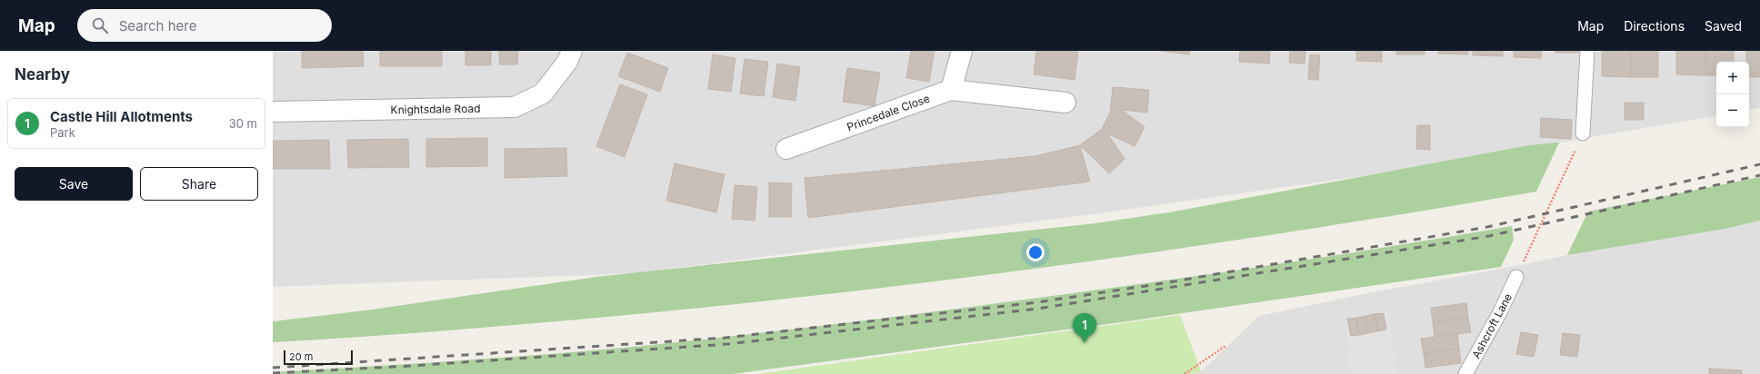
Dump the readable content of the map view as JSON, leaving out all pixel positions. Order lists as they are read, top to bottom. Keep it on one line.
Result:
{"streets":{"street":["Knightsdale Road","Princedale Close"],"lane":["Ashcroft Lane"]},"scale_bar":"20 m","page":{"header":"Map","search":"Search here","nav":["Map","Directions","Saved"],"heading":"Nearby","map_buttons":["+","−"],"list":[{"mark":"1","name":"Castle Hill Allotments","note":"Park","value":"30 m"}],"buttons":["Save","Share"],"pins":"1","scale":"20 m"}}
